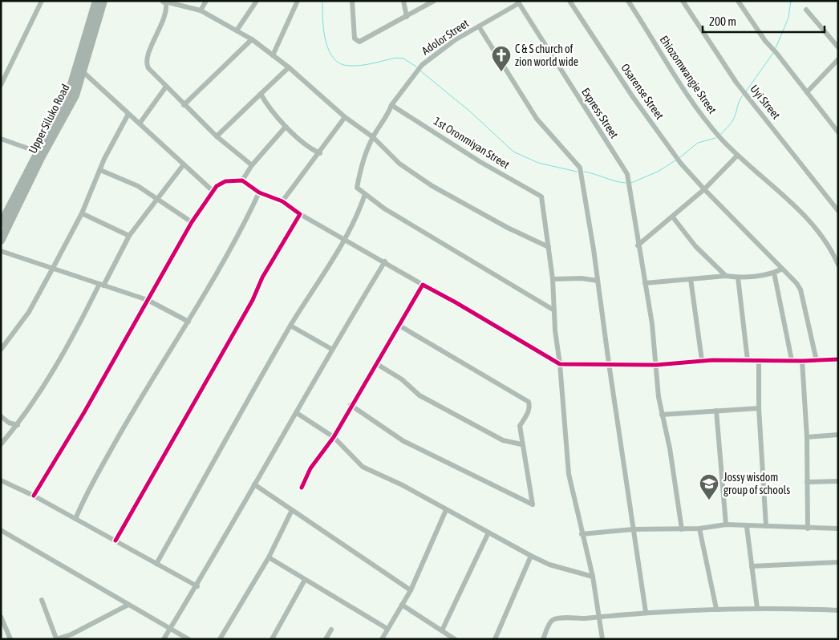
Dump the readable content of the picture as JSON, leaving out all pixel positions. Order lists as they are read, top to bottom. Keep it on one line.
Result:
{"streets":{"main road":["Upper Siluko Road"],"street":["Adolor Street","Ehiozomwangie Street","Osarense Street","Uyi Street","Express Street","1st Oronmiyan Street"]},"crossings":[["Adolor Street","Express Street"],["Adolor Street","1st Oronmiyan Street"]],"places":{"church":["C & S church of zion world wide"],"school or university":["Jossy wisdom group of schools"]},"scale_bar":"200 m"}
